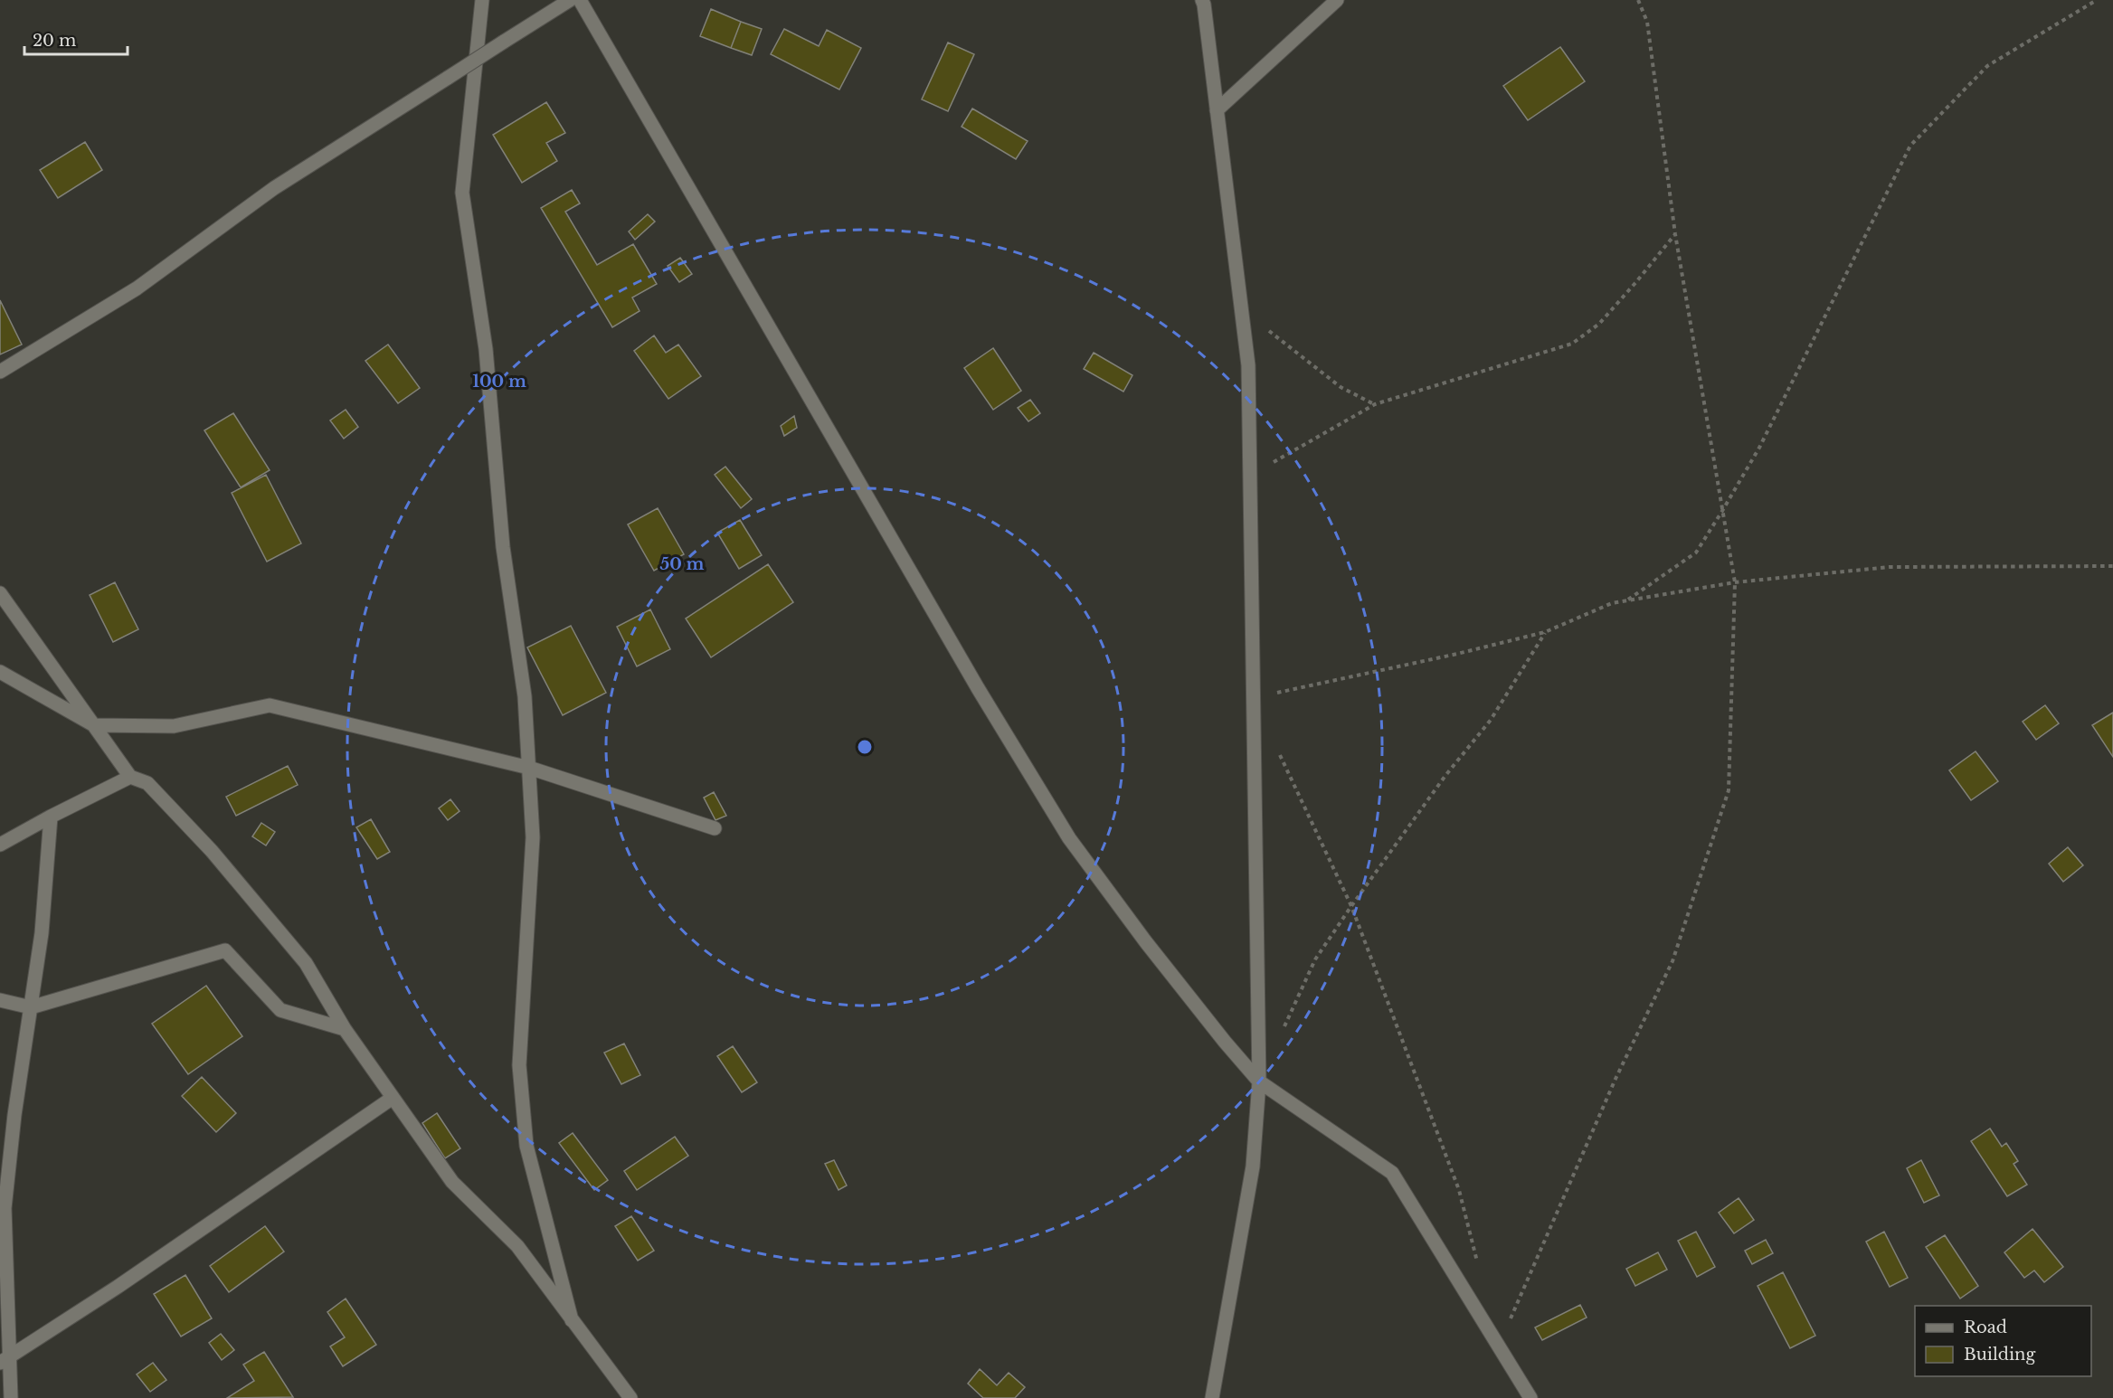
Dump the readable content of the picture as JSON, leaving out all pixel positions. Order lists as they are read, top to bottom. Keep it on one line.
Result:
{"legend":["Road","Building"],"scale_bar":"20 m","rings":["100 m","50 m"]}
